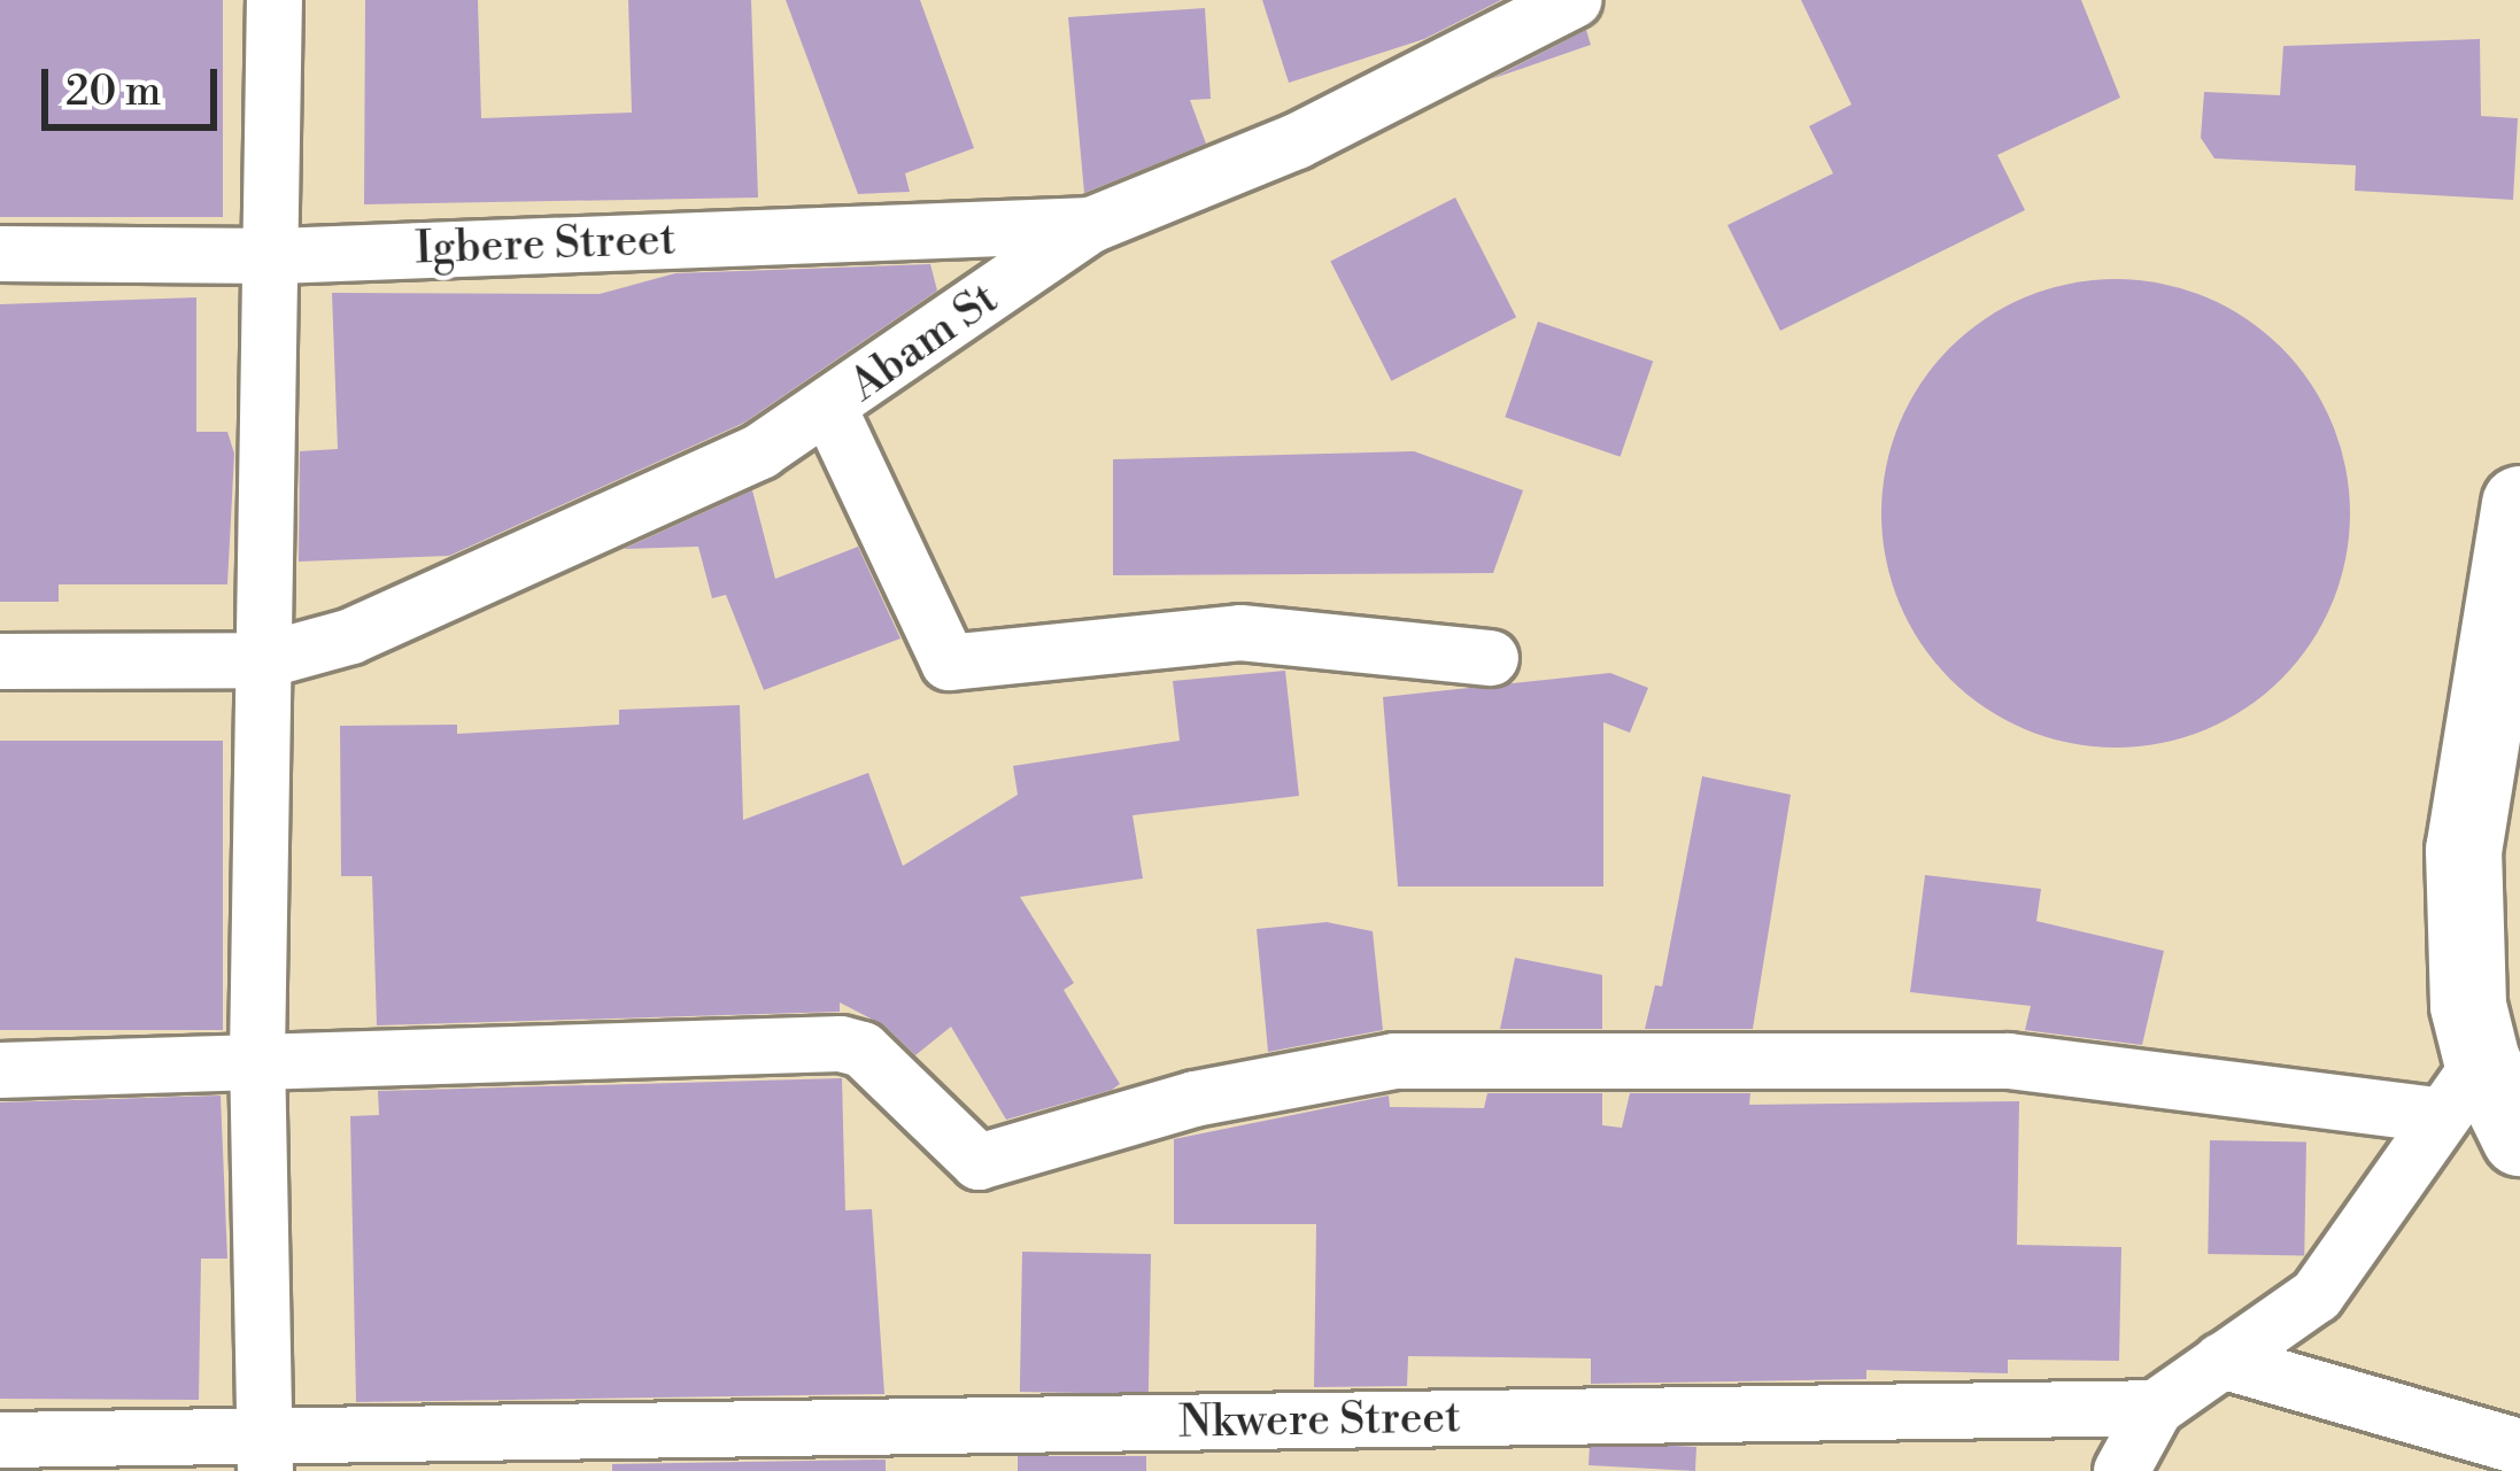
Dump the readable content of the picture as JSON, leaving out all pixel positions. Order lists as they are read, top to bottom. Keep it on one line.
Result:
{"streets":{"street":["Igbere Street","Abam St","Nkwere Street"]},"crossings":[["Igbere Street","Abam St"]],"scale_bar":"20 m"}
